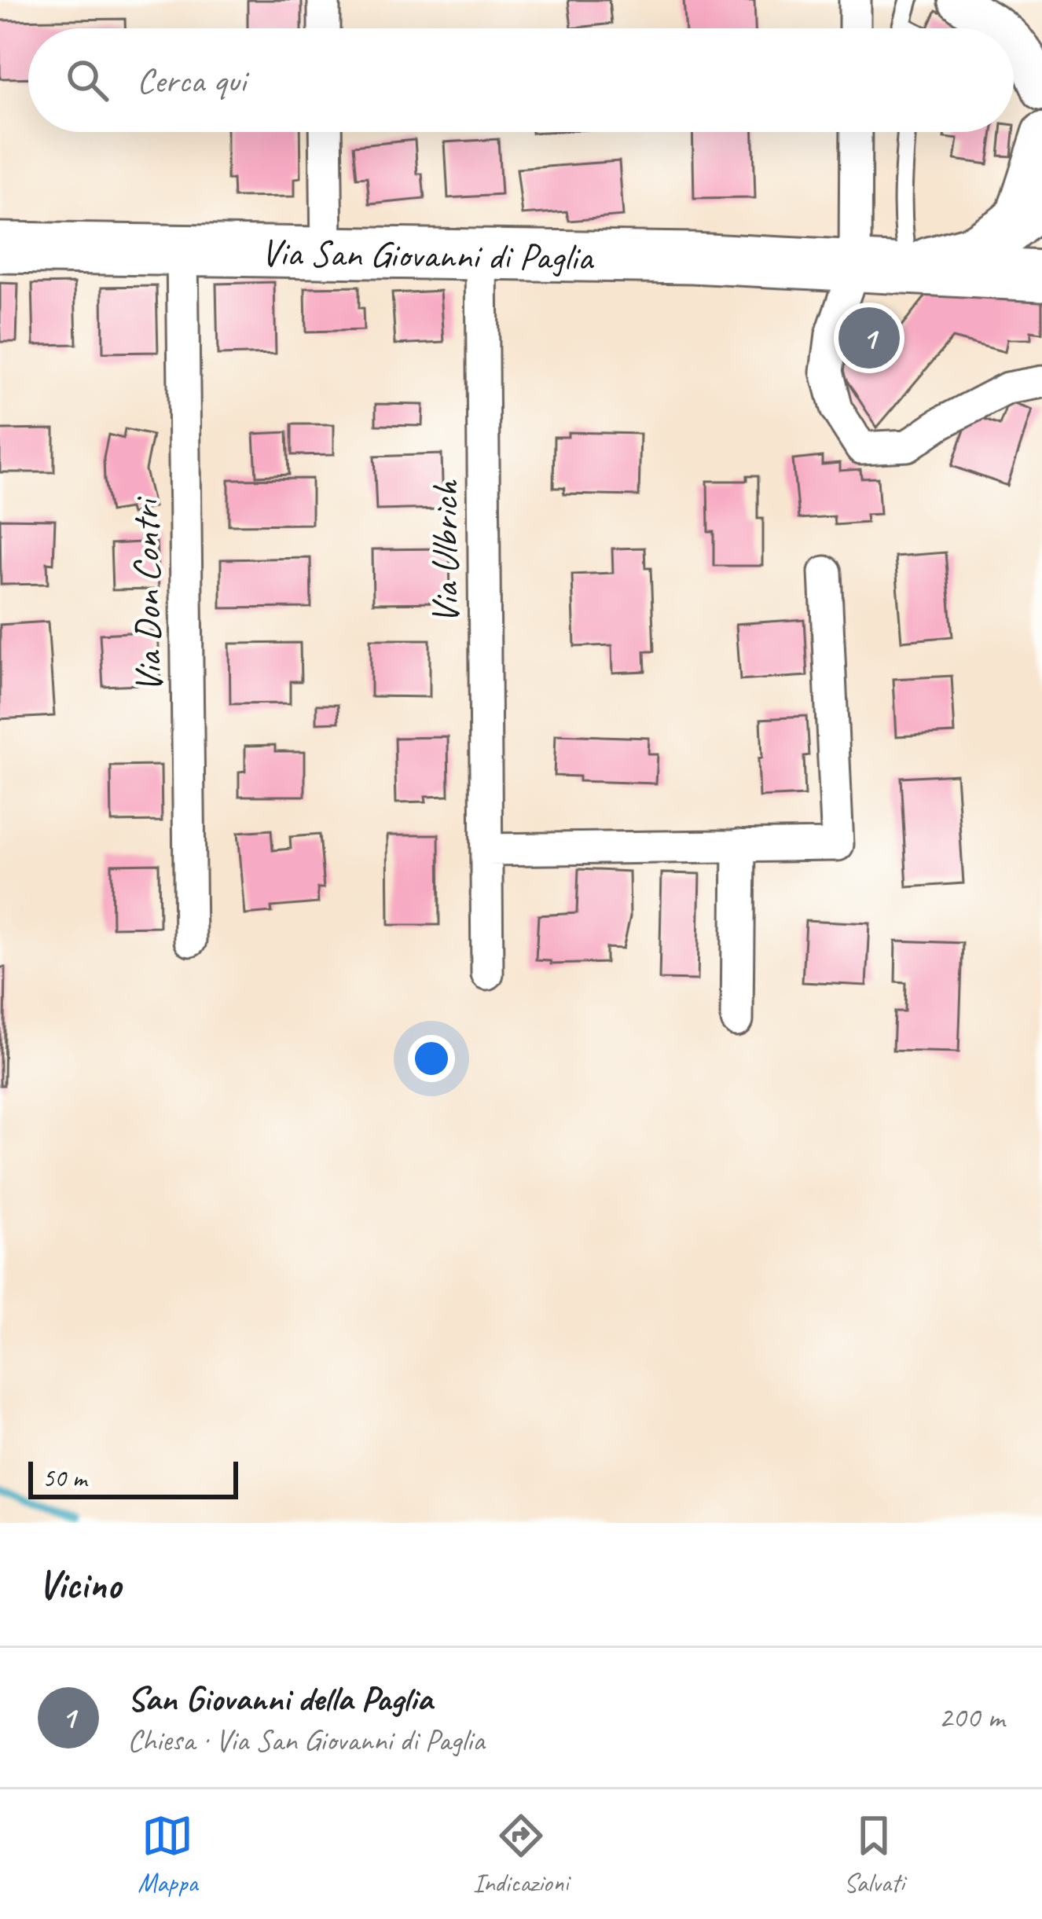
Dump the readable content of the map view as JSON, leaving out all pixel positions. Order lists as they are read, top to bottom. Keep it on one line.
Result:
{"streets":{"main road":["Via San Giovanni di Paglia"],"street":["Via Ulbrich","Via Don Contri"]},"crossings":[["Via San Giovanni di Paglia","Via Ulbrich"],["Via San Giovanni di Paglia","Via Don Contri"]],"scale_bar":"50 m","page":{"search":"Cerca qui","pins":"1","scale":"50 m","heading":"Vicino","list":[{"mark":"1","name":"San Giovanni della Paglia","note":"Chiesa · Via San Giovanni di Paglia","value":"200 m"}],"nav":["Mappa","Indicazioni","Salvati"]}}
